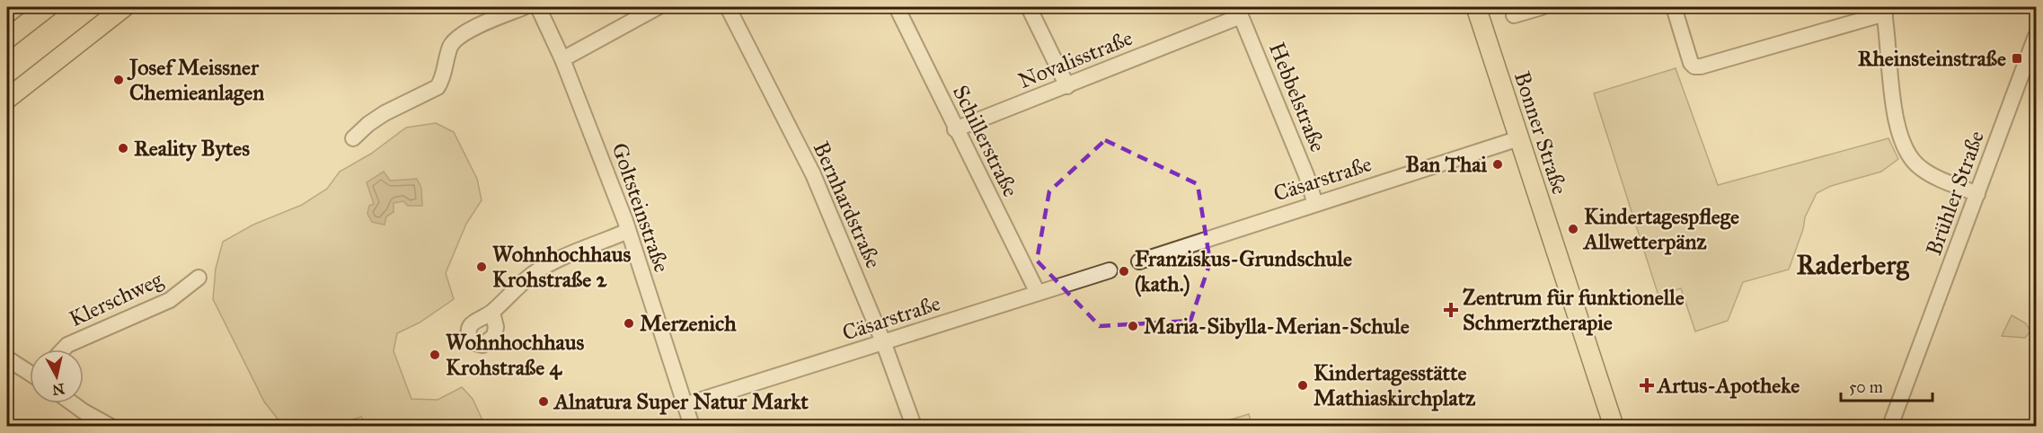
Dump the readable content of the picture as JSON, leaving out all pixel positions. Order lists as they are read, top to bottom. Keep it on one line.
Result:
{"streets":{"main road":["Bonner Straße"],"street":["Novalisstraße","Hebbelstraße","Schillerstraße","Cäsarstraße","Brühler Straße","Bernhardstraße","Goltsteinstraße","Klerschweg"]},"crossings":[["Novalisstraße","Hebbelstraße"],["Novalisstraße","Schillerstraße"],["Hebbelstraße","Cäsarstraße"],["Bonner Straße","Cäsarstraße"],["Schillerstraße","Cäsarstraße"],["Cäsarstraße","Bernhardstraße"],["Cäsarstraße","Goltsteinstraße"]],"districts":["Raderberg"],"places":{"transit":["Rheinsteinstraße"],"other":["Josef Meissner Chemieanlagen","Reality Bytes","Ban Thai","Kindertagespflege Allwetterpänz","Wohnhochhaus Krohstraße 2","Franziskus-Grundschule (kath.)","Merzenich","Maria-Sibylla-Merian-Schule","Wohnhochhaus Krohstraße 4","Kindertagesstätte Mathiaskirchplatz","Alnatura Super Natur Markt"],"health":["Zentrum für funktionelle Schmerztherapie","Artus-Apotheke"]},"scale_bar":"50 m","north":"bottom"}
